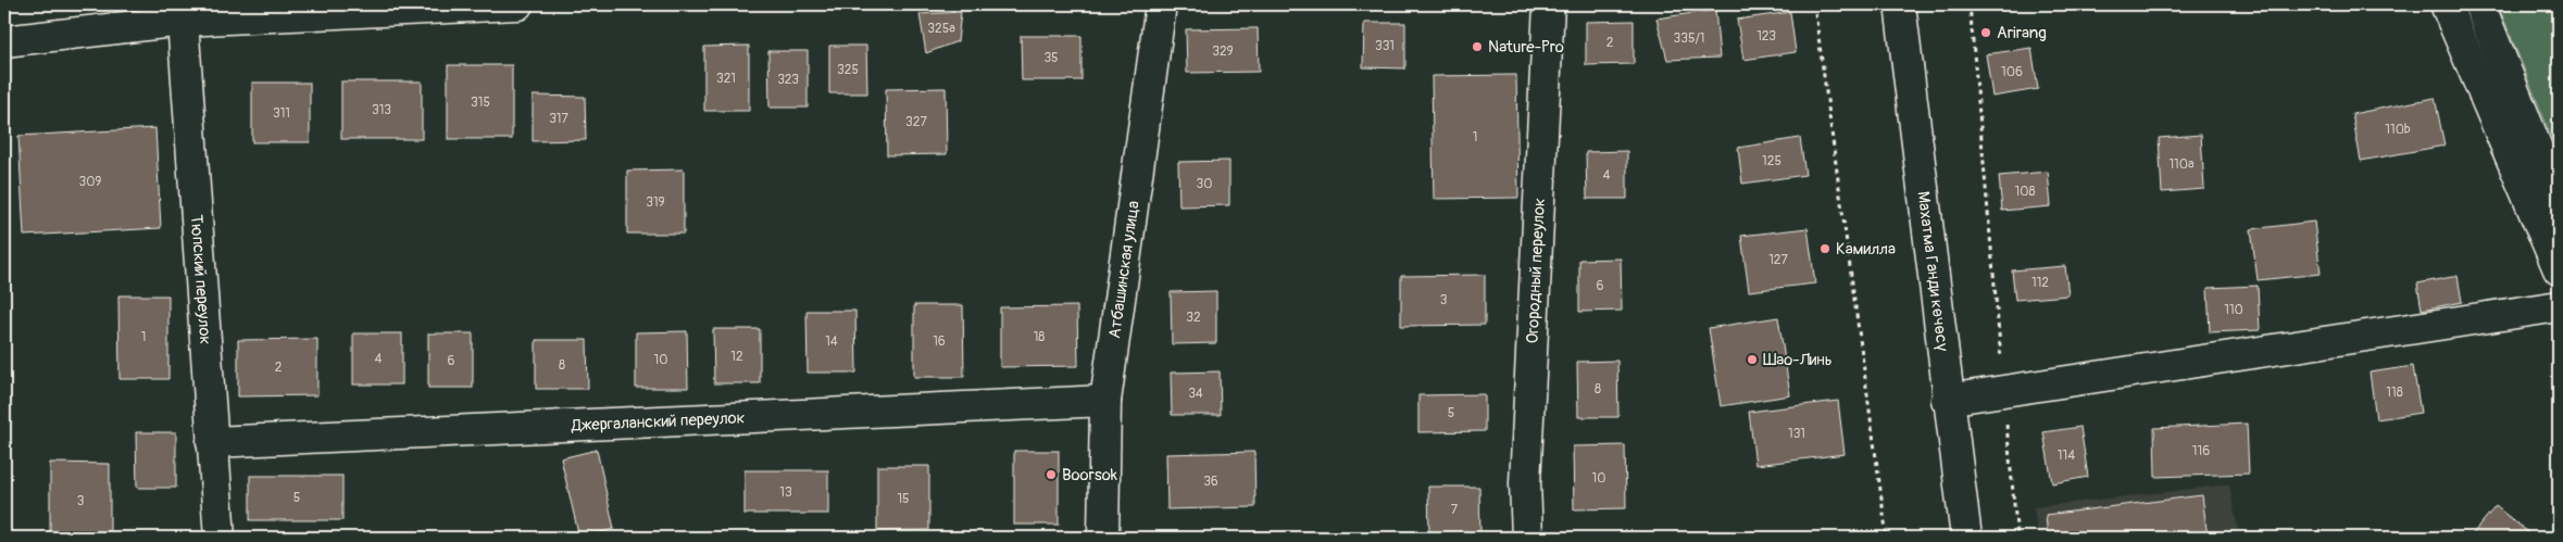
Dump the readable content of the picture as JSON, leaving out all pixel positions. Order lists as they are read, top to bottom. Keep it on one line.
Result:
{"streets":{"street":["Атбашинская улица","Огородный переулок","Махатма Ганди көчөсү","Тюпский переулок","Джергаланский переулок"]},"crossings":[["Атбашинская улица","Джергаланский переулок"],["Тюпский переулок","Джергаланский переулок"]],"places":["Arirang","Nature-Pro","Камилла","Шао-Линь","Boorsok"],"house_numbers":["325а","123","335/1","2","331","329","35","325","106","321","323","315","313","311","317","327","110b","1","125","110a","4","309","30","108","319","127","112","6","3","110","32","1","18","14","16","12","4","10","6","8","2","8","118","34","5","131","116","114","10","36","13","5","15","3","7"]}
